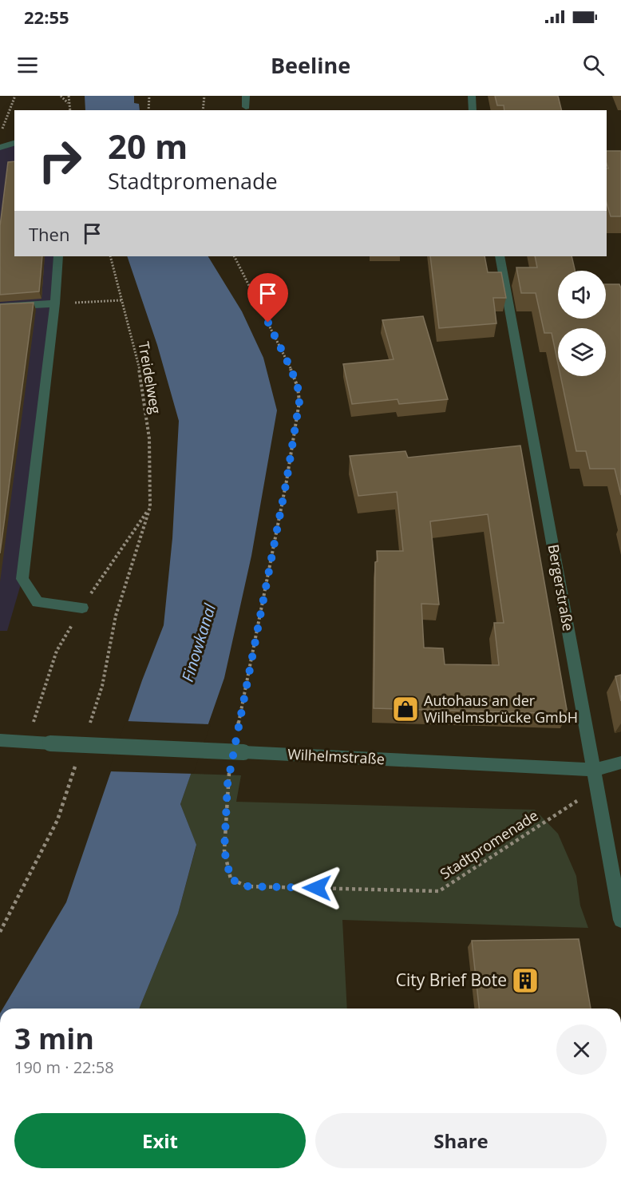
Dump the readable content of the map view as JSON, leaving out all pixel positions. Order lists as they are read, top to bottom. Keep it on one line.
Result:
{"streets":{"street":["Bergerstraße","Wilhelmstraße"],"path":["Treidelweg","Stadtpromenade"]},"crossings":[["Bergerstraße","Wilhelmstraße"],["Bergerstraße","Stadtpromenade"]],"water":["Finowkanal"],"places":{"shop":["Autohaus an der Wilhelmsbrücke GmbH"],"building":["City Brief Bote"]},"page":{"status":"22:55","header":"Beeline","turn":["20 m","Stadtpromenade"],"then":"Then","heading":["3 min","190 m · 22:58"],"buttons":["Exit","Share"]}}
